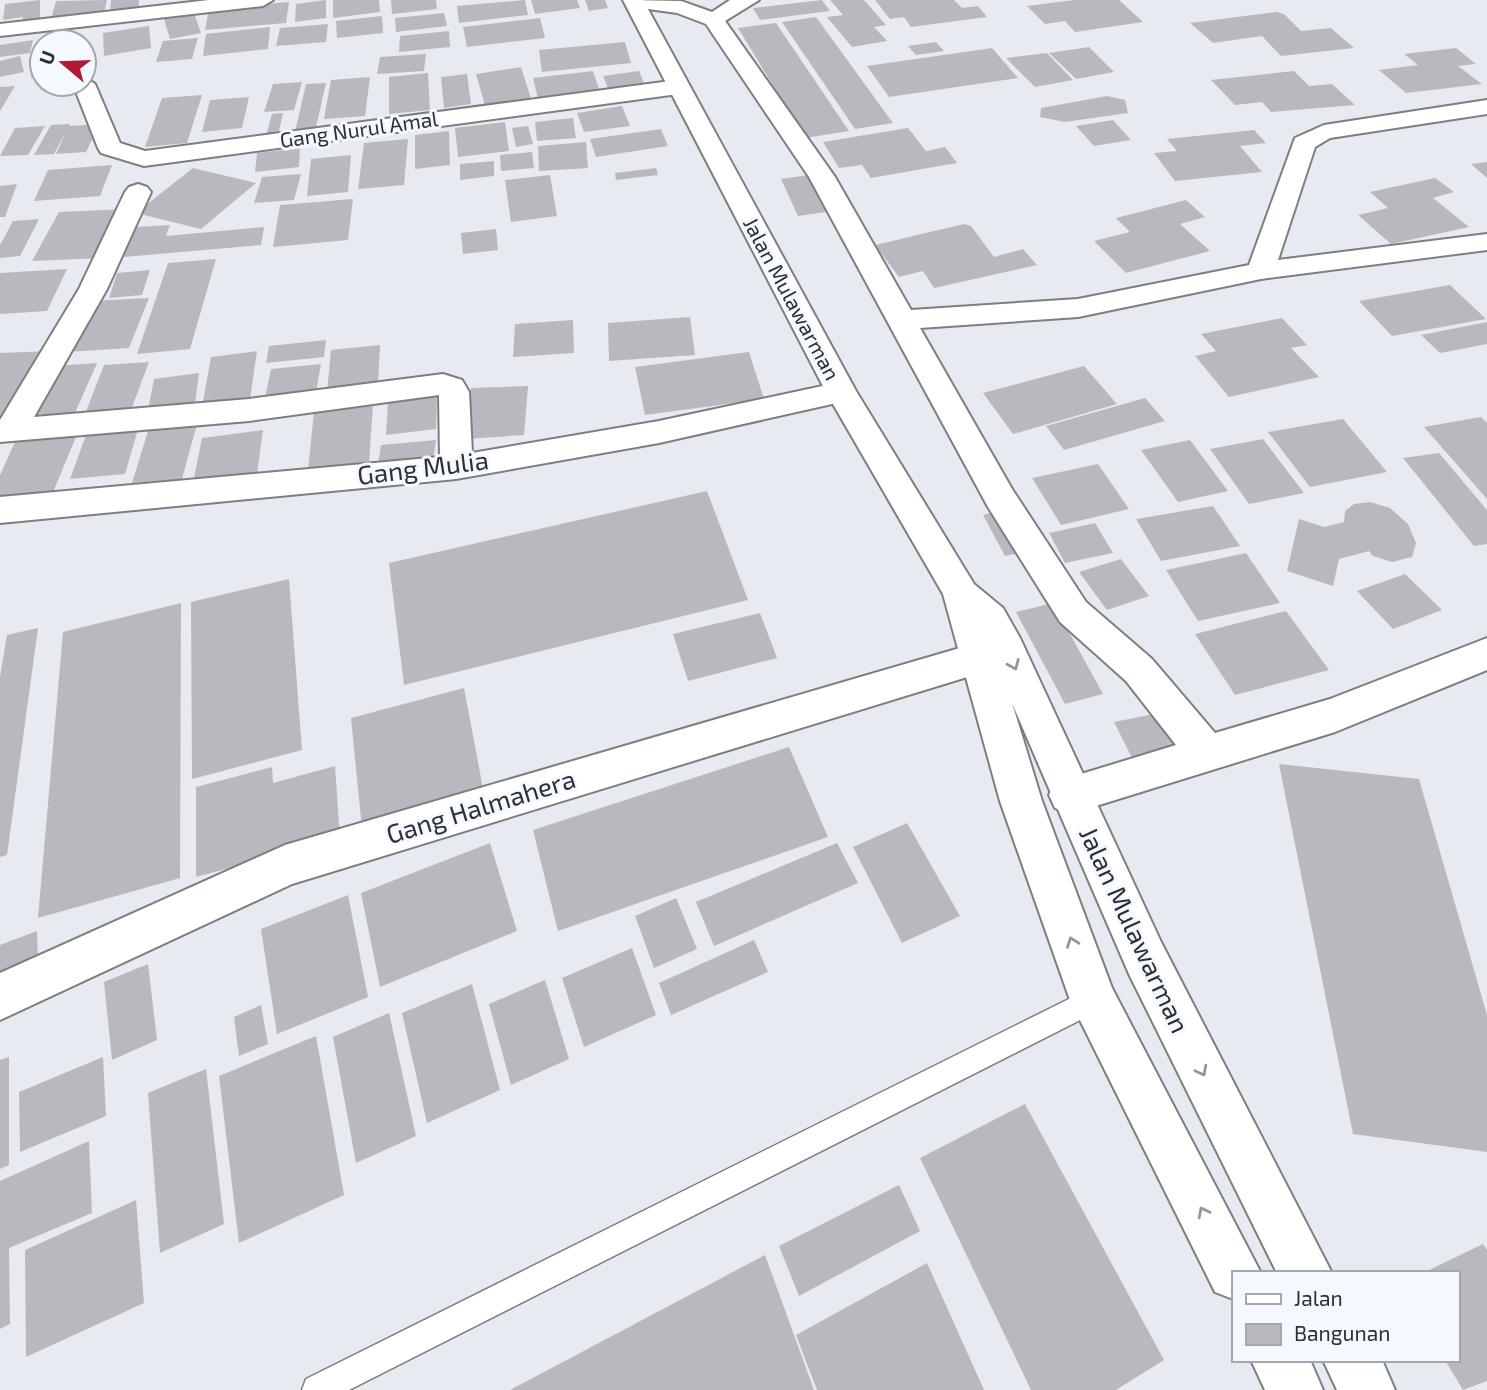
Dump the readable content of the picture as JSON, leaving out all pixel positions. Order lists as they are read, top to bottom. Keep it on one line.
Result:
{"streets":{"main road":["Gang Nurul Amal","Jalan Mulawarman","Gang Mulia","Gang Halmahera"]},"crossings":[["Gang Nurul Amal","Jalan Mulawarman"],["Jalan Mulawarman","Gang Mulia"],["Jalan Mulawarman","Gang Halmahera"]],"legend":["Jalan","Bangunan"],"north":"left"}
